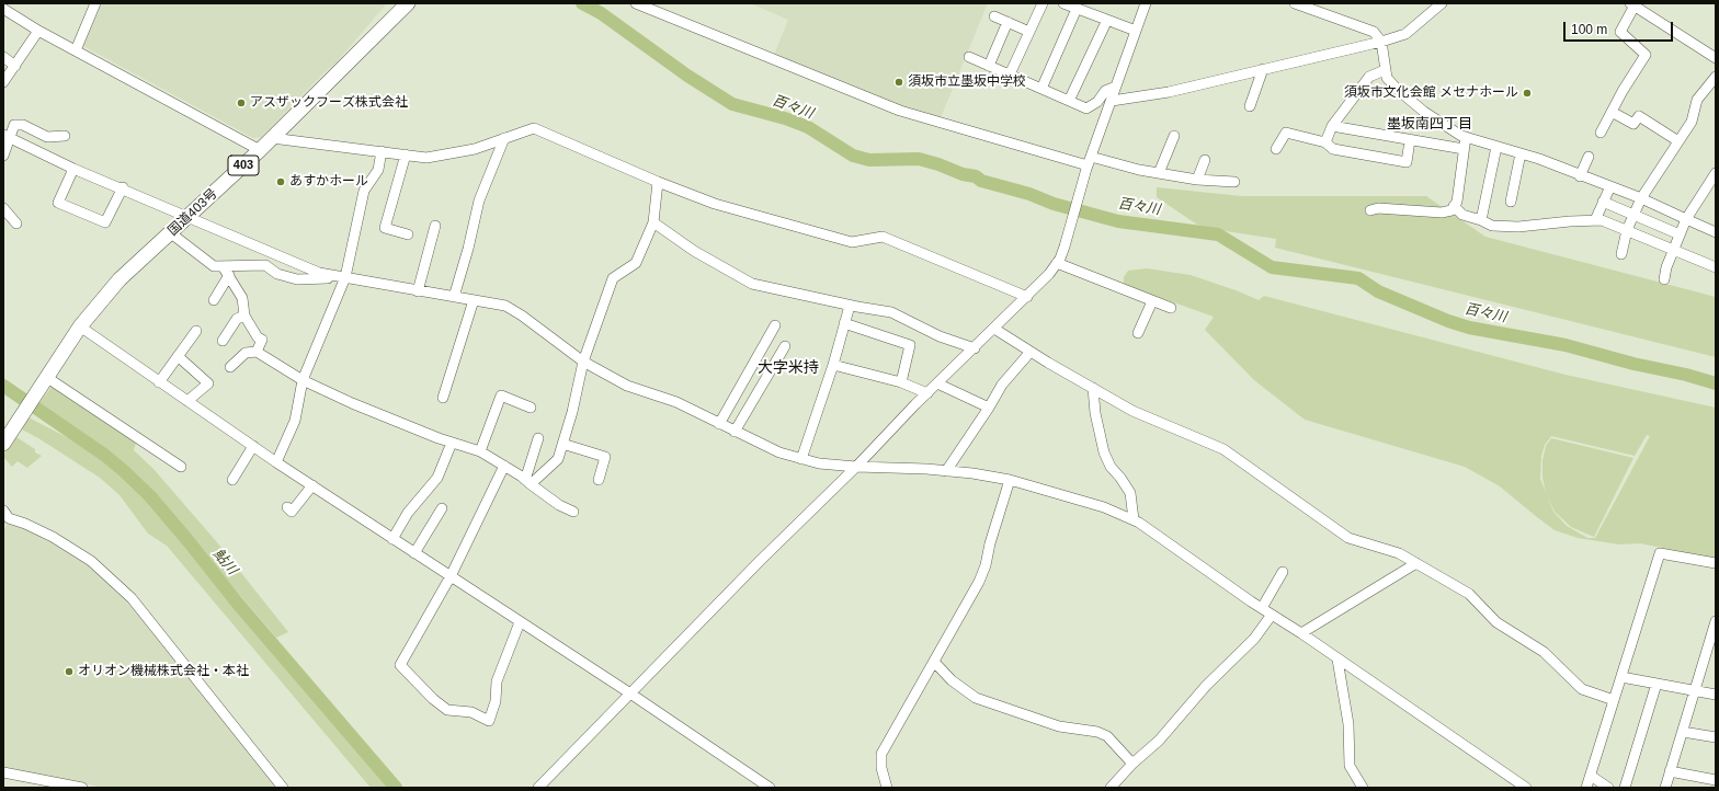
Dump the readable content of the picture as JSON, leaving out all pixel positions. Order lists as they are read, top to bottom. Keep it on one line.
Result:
{"streets":{"highway":["403","国道403号"]},"districts":["墨坂南四丁目","大字米持"],"water":["百々川","鮎川"],"places":["須坂市立墨坂中学校","須坂市文化会館 メセナホール","アスザックフーズ株式会社","あすかホール","オリオン機械株式会社・本社"],"scale_bar":"100 m"}
